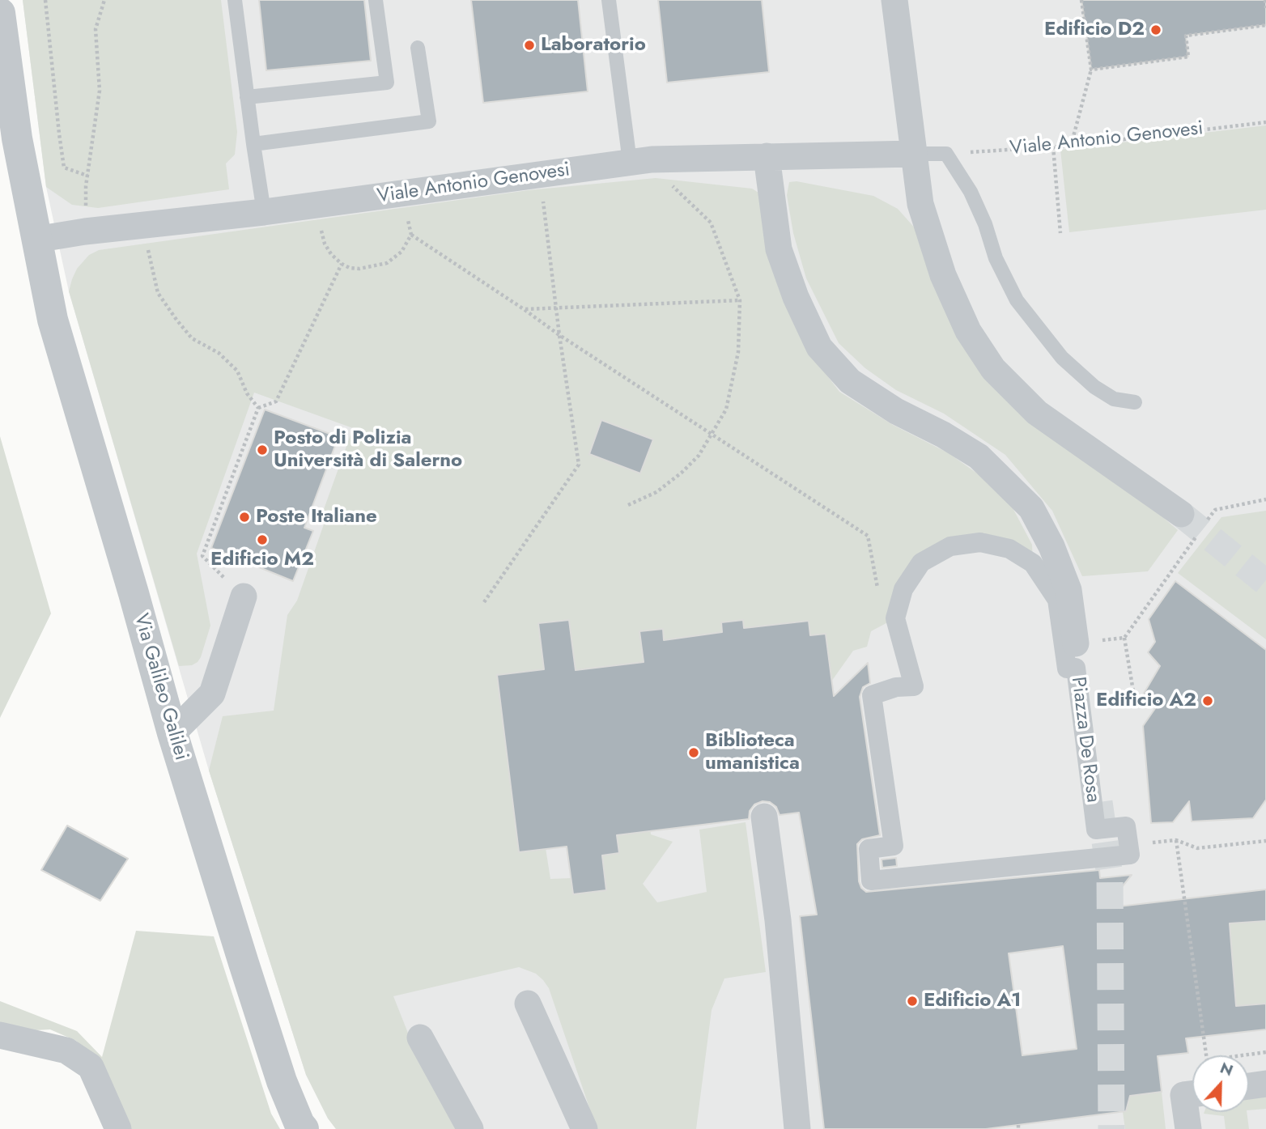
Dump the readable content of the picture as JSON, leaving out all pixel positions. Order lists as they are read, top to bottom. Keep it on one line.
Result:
{"streets":{"street":["Viale Antonio Genovesi","Via Galileo Galilei","Piazza De Rosa"]},"crossings":[["Viale Antonio Genovesi","Via Galileo Galilei"]],"places":["Edificio D2","Laboratorio","Posto di Polizia Università di Salerno","Poste Italiane","Edificio M2","Edificio A2","Biblioteca umanistica","Edificio A1"],"north":"top"}
